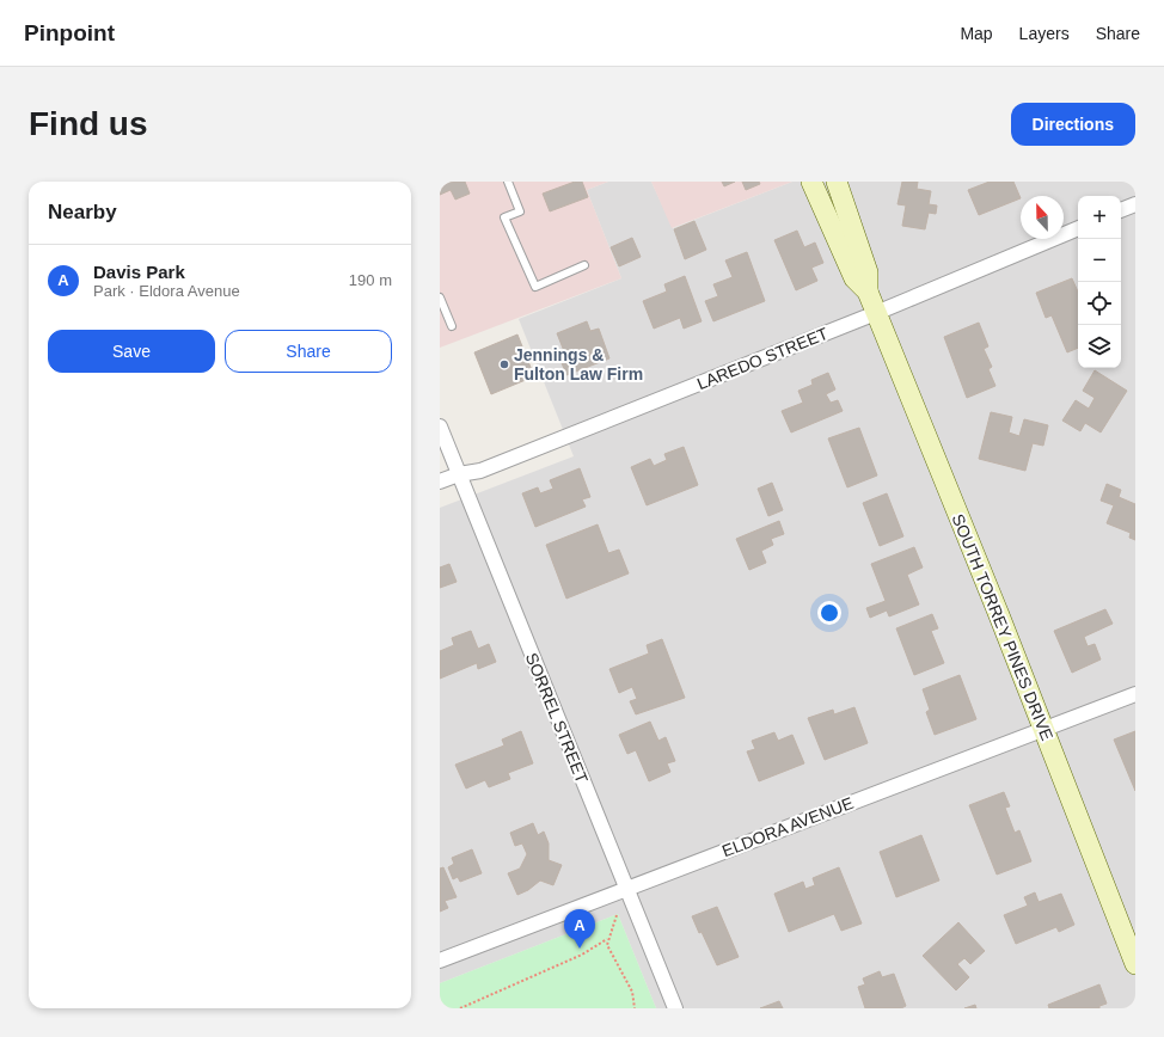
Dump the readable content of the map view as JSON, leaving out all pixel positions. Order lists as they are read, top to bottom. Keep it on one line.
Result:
{"streets":{"street":["LAREDO STREET","SOUTH TORREY PINES DRIVE","SORREL STREET","ELDORA AVENUE"]},"crossings":[["LAREDO STREET","SOUTH TORREY PINES DRIVE"],["LAREDO STREET","SORREL STREET"],["SOUTH TORREY PINES DRIVE","ELDORA AVENUE"],["SORREL STREET","ELDORA AVENUE"]],"places":["Jennings & Fulton Law Firm"],"north":"top","page":{"header":"Pinpoint","nav":["Map","Layers","Share"],"buttons":["Directions",["Save","Share"]],"title":"Find us","heading":"Nearby","map_buttons":["+","−"],"list":[{"mark":"A","name":"Davis Park","note":"Park · Eldora Avenue","value":"190 m"}],"pins":"A"}}
